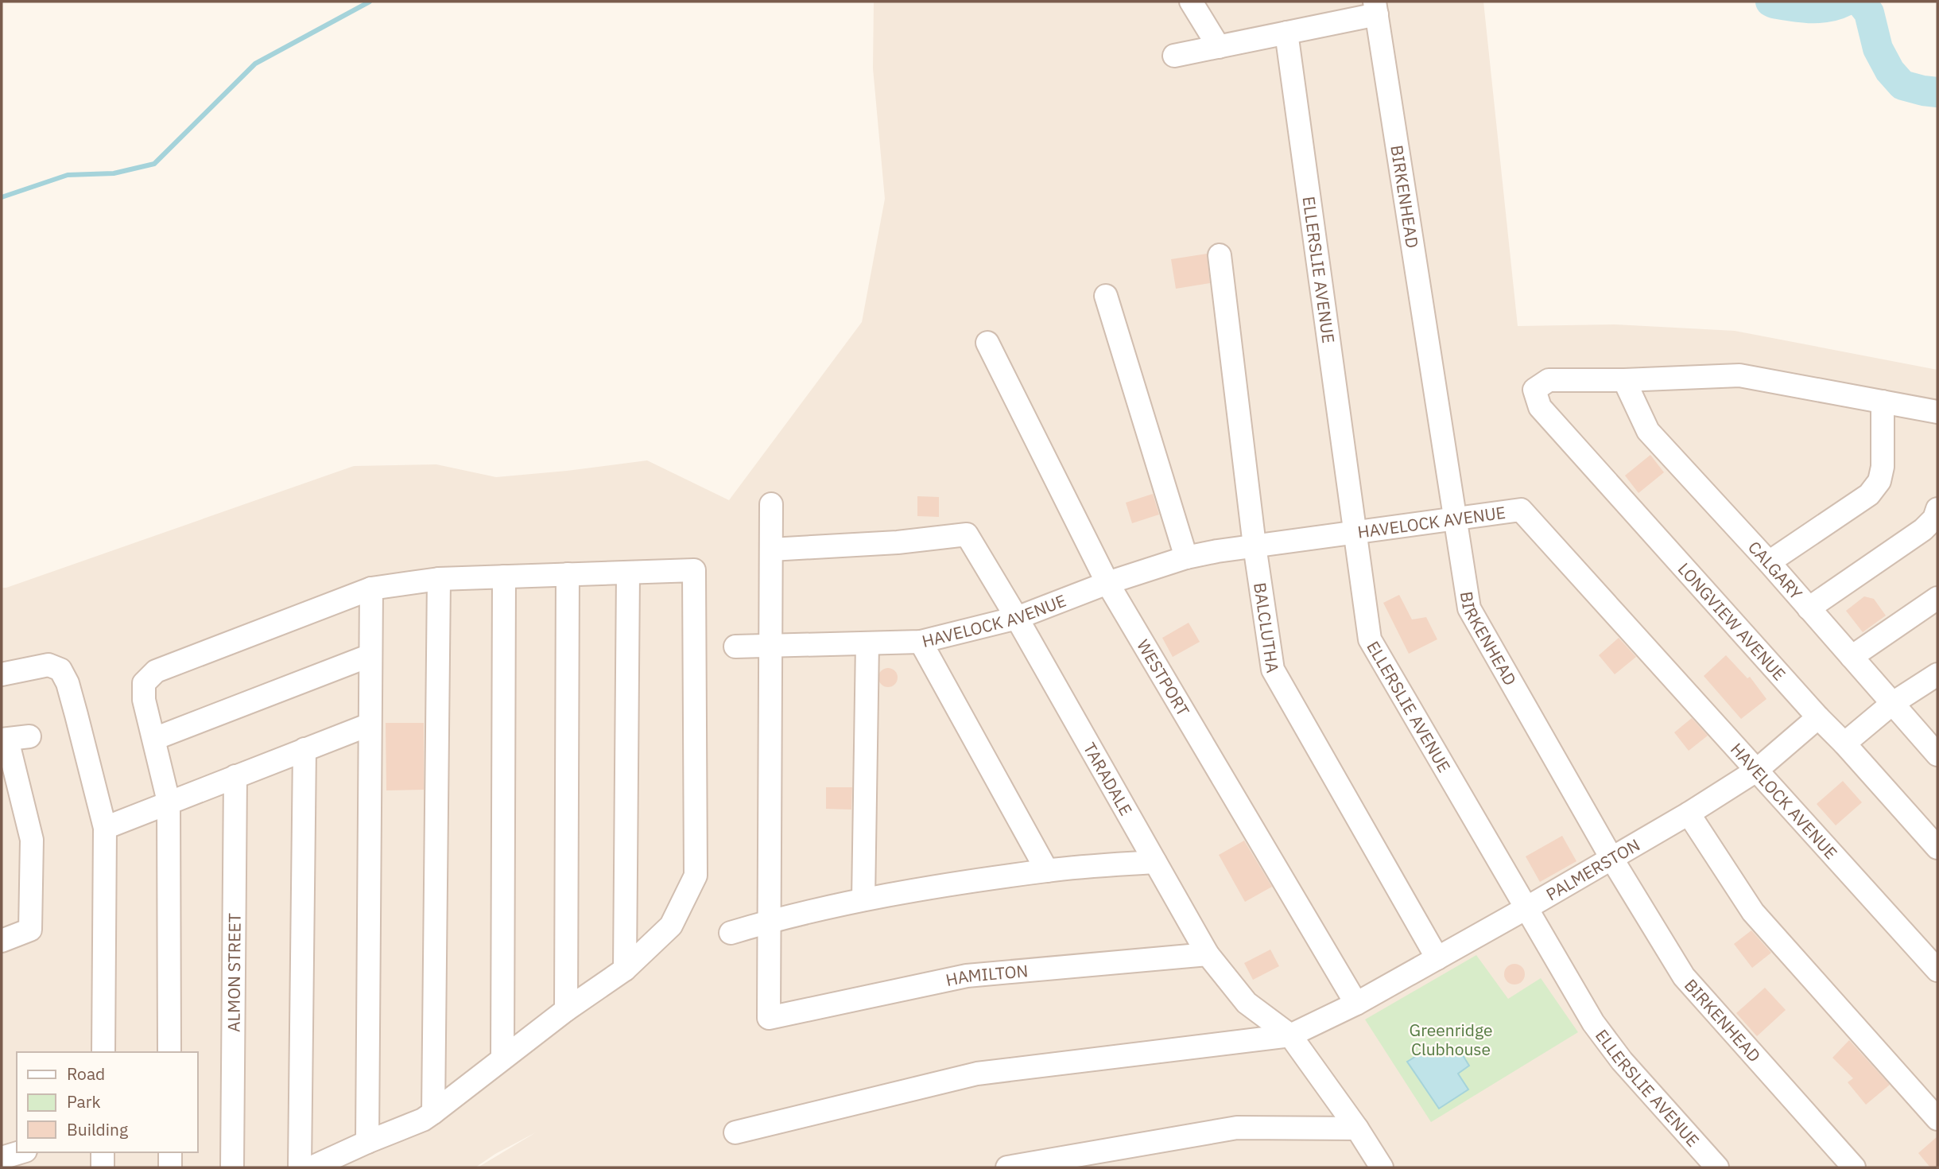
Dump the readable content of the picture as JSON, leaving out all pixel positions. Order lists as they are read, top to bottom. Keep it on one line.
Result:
{"streets":{"street":["BIRKENHEAD","ELLERSLIE AVENUE","HAVELOCK AVENUE","CALGARY","LONGVIEW AVENUE","BALCLUTHA","WESTPORT","TARADALE","PALMERSTON","ALMON STREET","HAMILTON"]},"crossings":[["BIRKENHEAD","HAVELOCK AVENUE"],["BIRKENHEAD","PALMERSTON"],["ELLERSLIE AVENUE","HAVELOCK AVENUE"],["ELLERSLIE AVENUE","PALMERSTON"],["HAVELOCK AVENUE","BALCLUTHA"],["HAVELOCK AVENUE","WESTPORT"],["HAVELOCK AVENUE","TARADALE"],["HAVELOCK AVENUE","PALMERSTON"],["CALGARY","LONGVIEW AVENUE"],["LONGVIEW AVENUE","PALMERSTON"],["BALCLUTHA","PALMERSTON"],["WESTPORT","PALMERSTON"],["TARADALE","PALMERSTON"],["TARADALE","HAMILTON"]],"parks":["Greenridge Clubhouse"],"legend":["Road","Park","Building"]}
